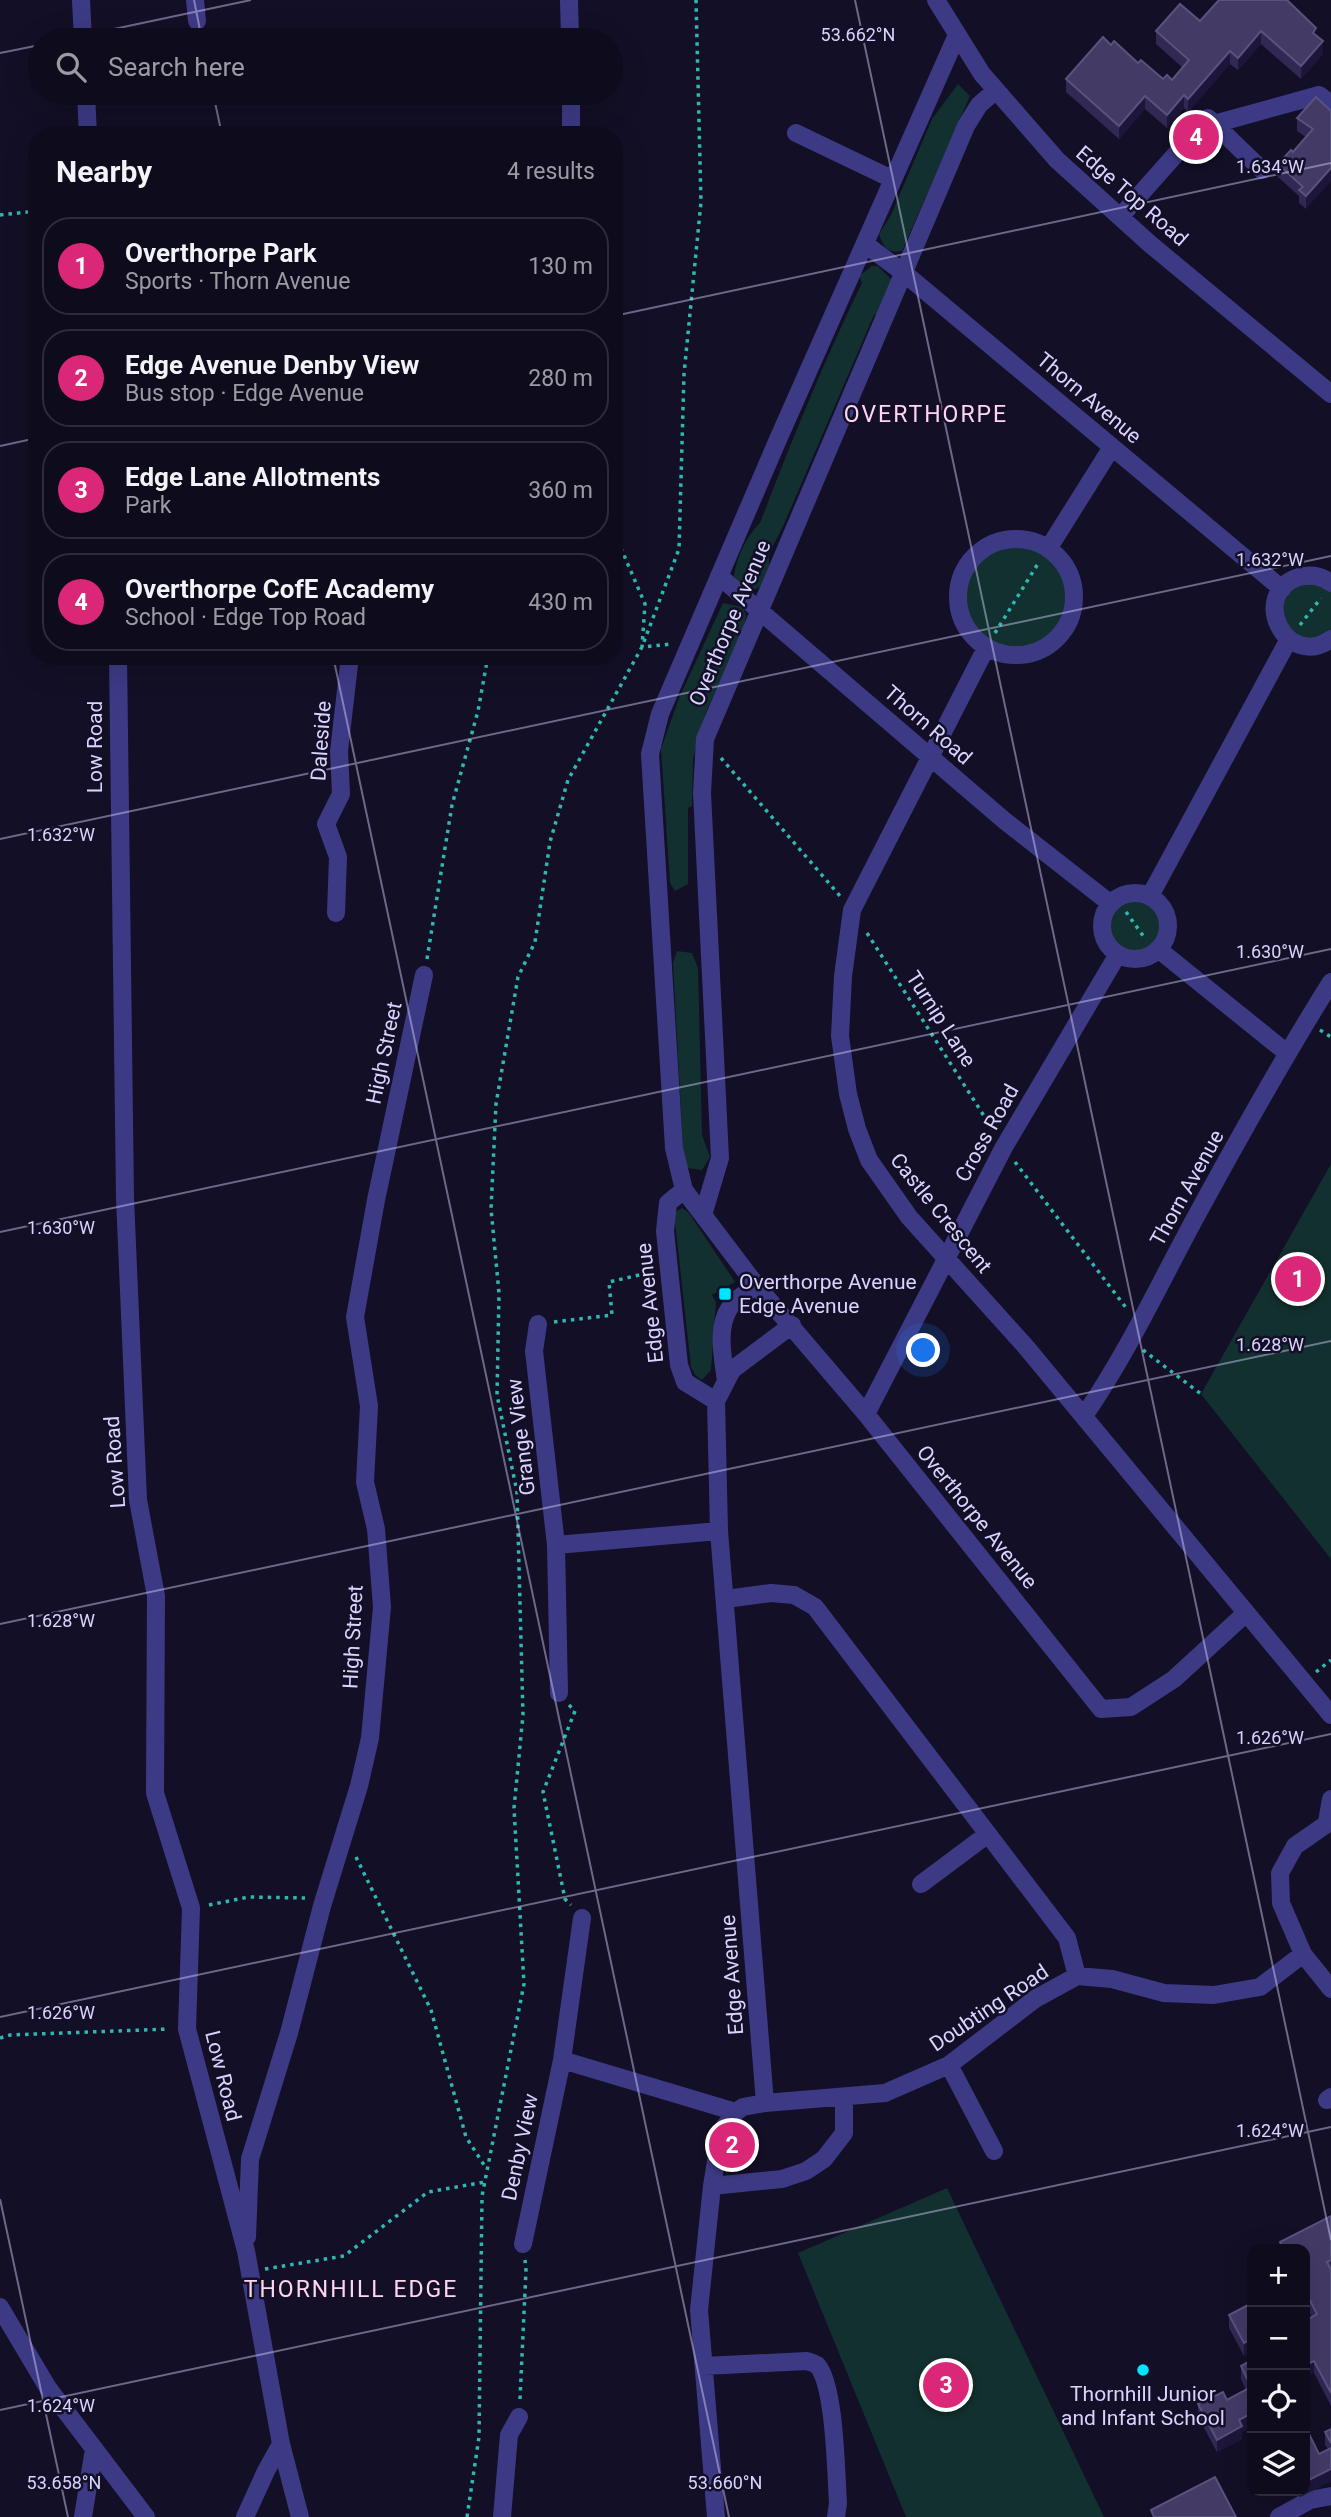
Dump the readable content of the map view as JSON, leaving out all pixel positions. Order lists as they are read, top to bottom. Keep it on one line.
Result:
{"streets":{"street":["Edge Top Road","Thorn Avenue","Overthorpe Avenue","Thorn Road","Daleside","Low Road","High Street","Cross Road","Castle Crescent","Edge Avenue","Grange View","Doubting Road","Denby View"],"path":["Turnip Lane"]},"crossings":[["Edge Top Road","Overthorpe Avenue"],["Thorn Avenue","Overthorpe Avenue"],["Thorn Avenue","Turnip Lane"],["Thorn Avenue","Castle Crescent"],["Overthorpe Avenue","Thorn Road"],["Overthorpe Avenue","Turnip Lane"],["Overthorpe Avenue","Cross Road"],["Overthorpe Avenue","Castle Crescent"],["Overthorpe Avenue","Edge Avenue"],["Thorn Road","Castle Crescent"],["Low Road","High Street"],["Turnip Lane","Cross Road"],["Turnip Lane","Castle Crescent"],["Cross Road","Castle Crescent"],["Edge Avenue","Doubting Road"]],"districts":["OVERTHORPE","THORNHILL EDGE"],"places":{"transit":["Overthorpe Avenue Edge Avenue"],"other":["Thornhill Junior and Infant School"]},"page":{"search":"Search here","pins":["4","1","2","3"],"heading":["Nearby","4 results"],"list":[{"mark":"1","name":"Overthorpe Park","note":"Sports · Thorn Avenue","value":"130 m"},{"mark":"2","name":"Edge Avenue Denby View","note":"Bus stop · Edge Avenue","value":"280 m"},{"mark":"3","name":"Edge Lane Allotments","note":"Park","value":"360 m"},{"mark":"4","name":"Overthorpe CofE Academy","note":"School · Edge Top Road","value":"430 m"}],"map_buttons":["+","−"]},"coordinates":["53.662°N","1.634°W","1.632°W","1.630°W","1.628°W","1.626°W","1.624°W","53.658°N","53.660°N"]}
